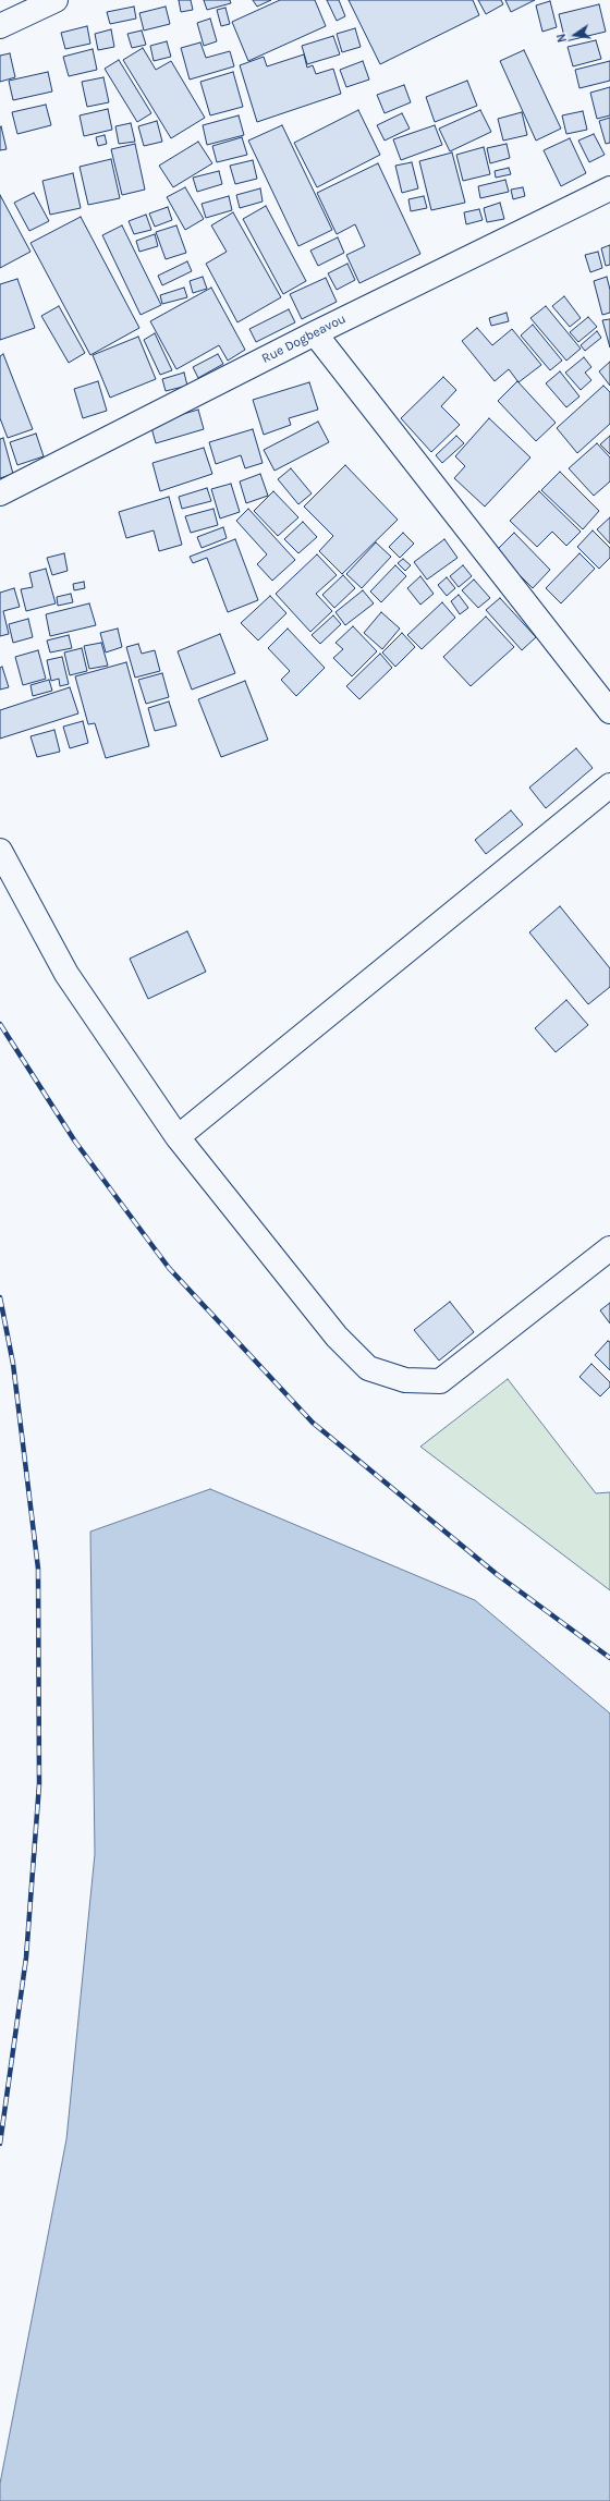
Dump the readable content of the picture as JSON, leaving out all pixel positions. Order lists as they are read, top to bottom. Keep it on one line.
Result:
{"streets":{"street":["Rue Dogbeavou"]},"north":"left"}
